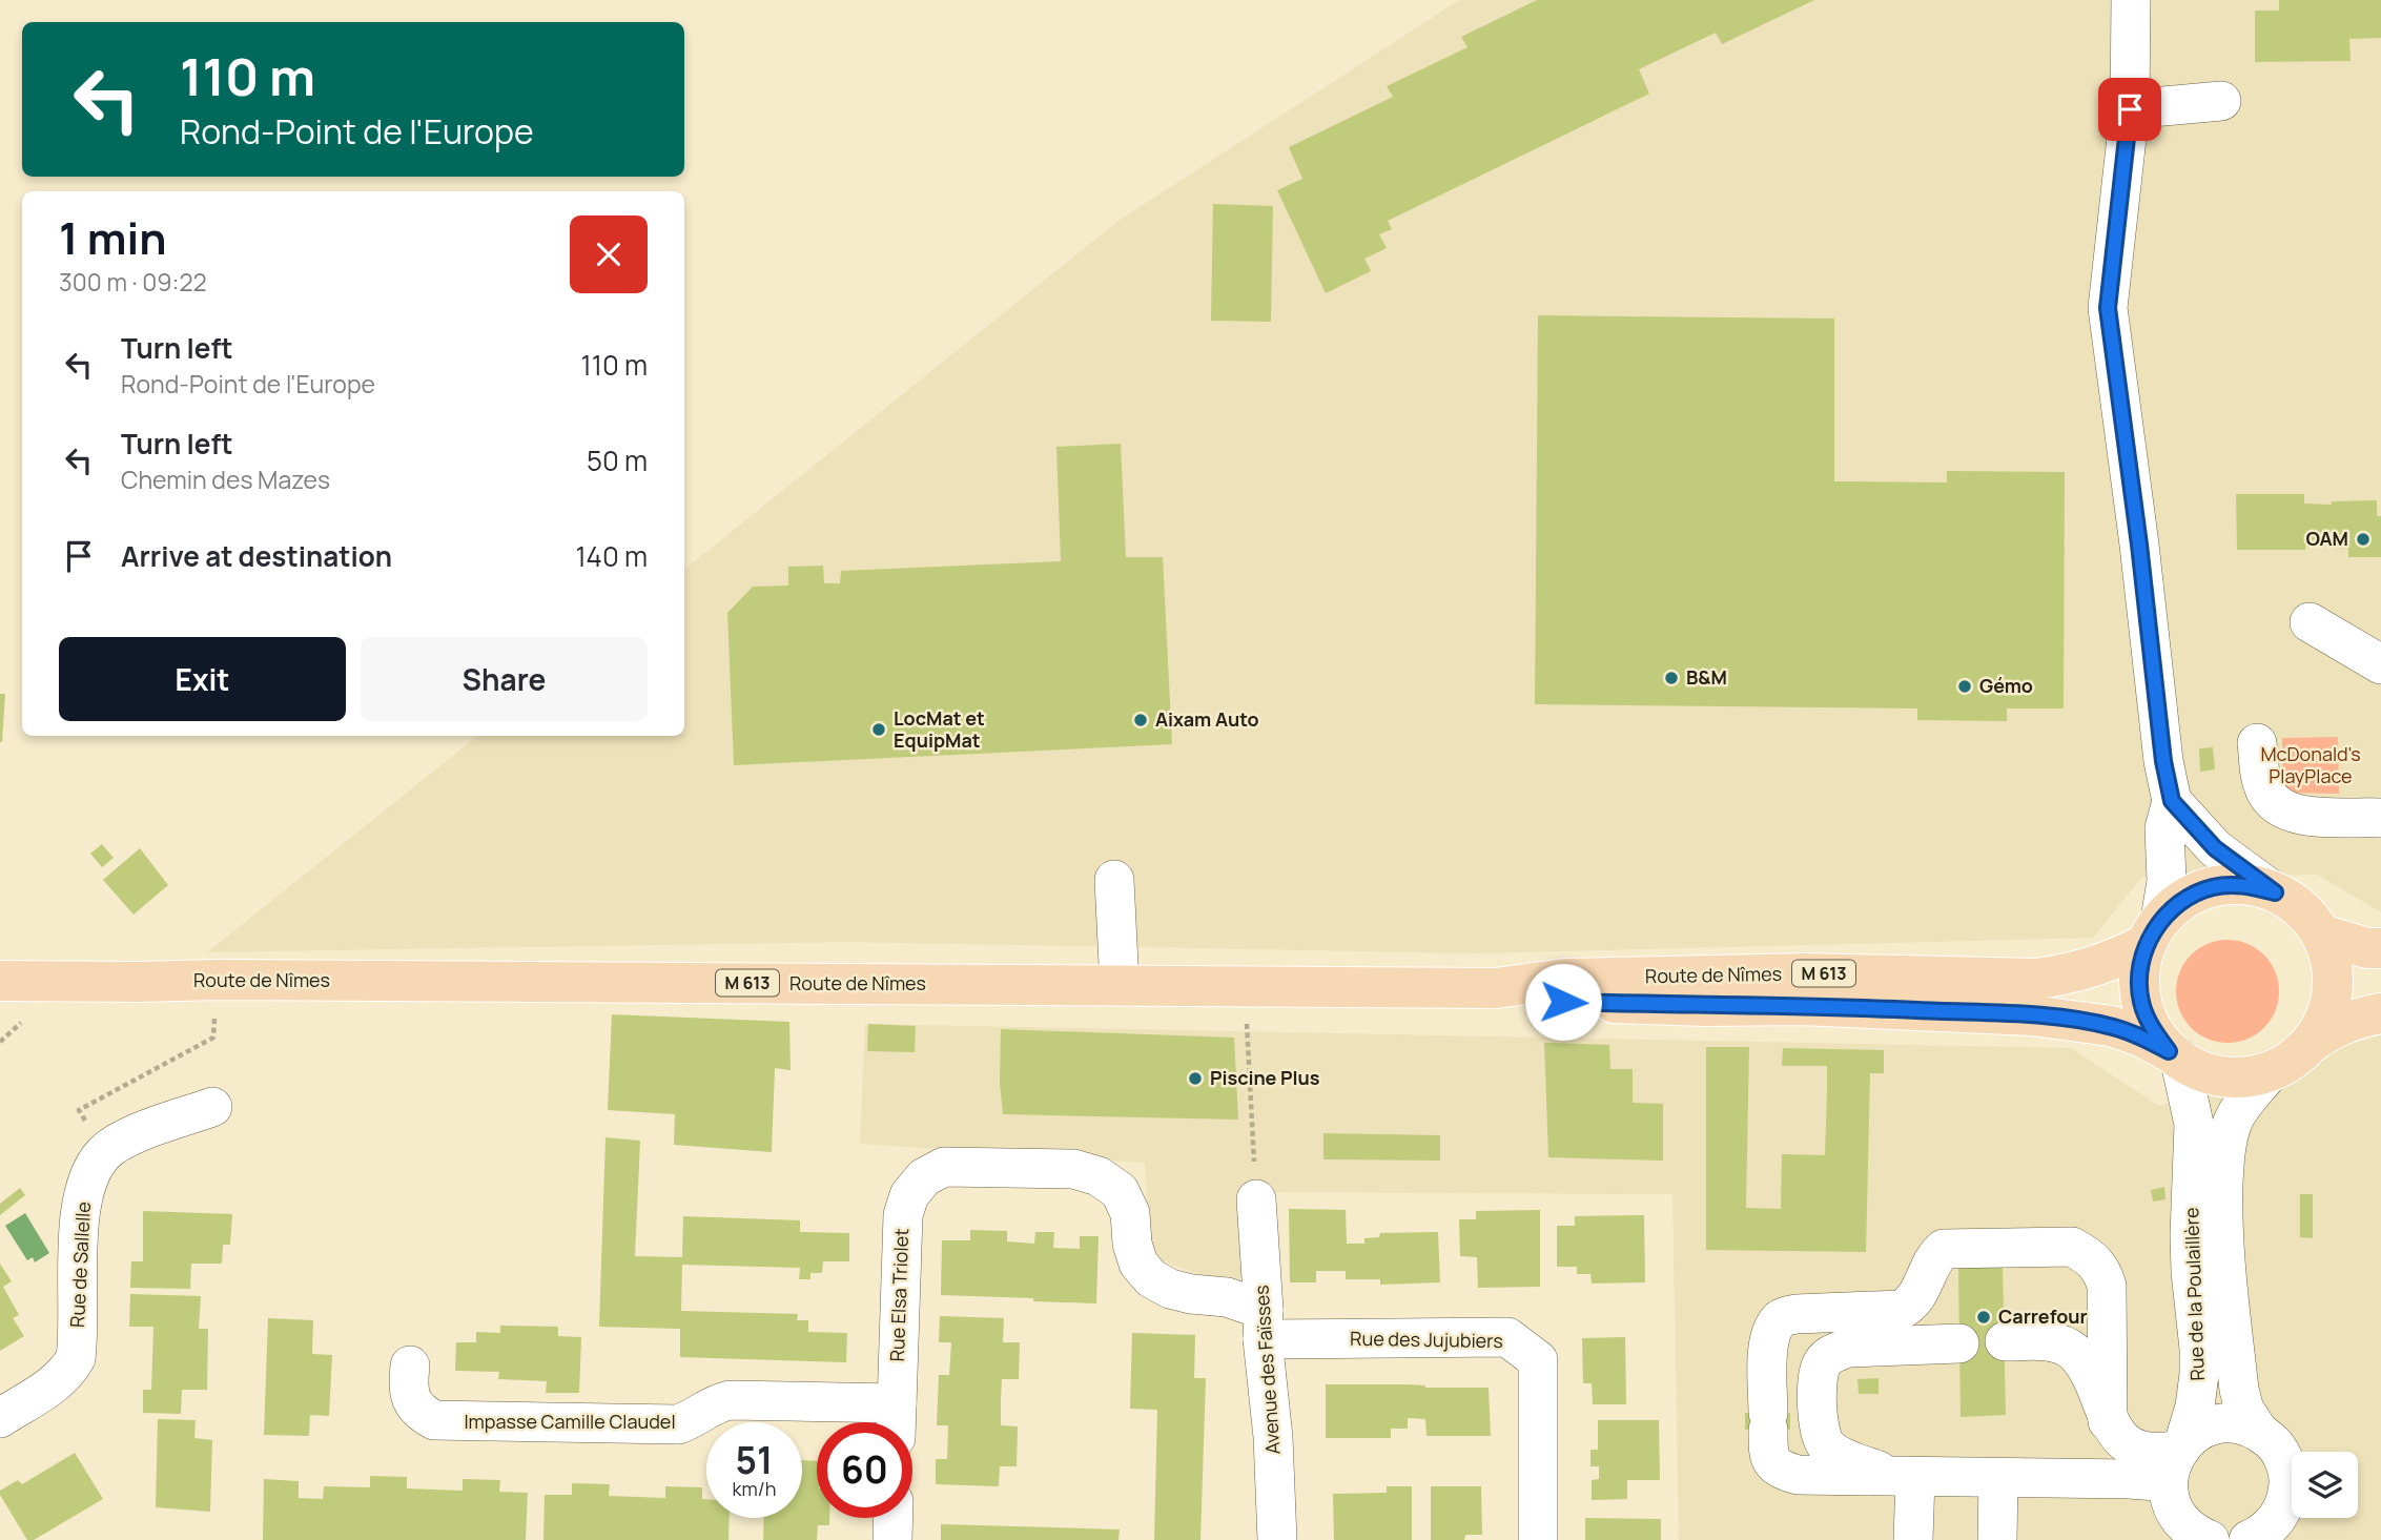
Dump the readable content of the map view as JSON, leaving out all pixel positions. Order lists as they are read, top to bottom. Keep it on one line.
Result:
{"streets":{"main road":["M 613","Route de Nîmes"],"street":["Rue de Sallelle","Rue de la Poulaillère","Rue Elsa Triolet","Rue des Jujubiers","Avenue des Faïsses","Impasse Camille Claudel"]},"crossings":[["Route de Nîmes","Rue de la Poulaillère"],["Rue Elsa Triolet","Rue des Jujubiers"],["Rue Elsa Triolet","Avenue des Faïsses"],["Rue Elsa Triolet","Impasse Camille Claudel"],["Rue des Jujubiers","Avenue des Faïsses"]],"parks":["McDonald's PlayPlace"],"places":["OAM","B&M","Gémo","Aixam Auto","LocMat et EquipMat","Piscine Plus","Carrefour"],"page":{"turn":["110 m","Rond-Point de l'Europe"],"heading":["1 min","300 m · 09:22"],"list":[{"name":"Turn left","note":"Rond-Point de l'Europe","value":"110 m"},{"name":"Turn left","note":"Chemin des Mazes","value":"50 m"},{"name":"Arrive at destination","value":"140 m"}],"buttons":["Exit","Share"],"speed":"51 km/h","limit":"60"}}
